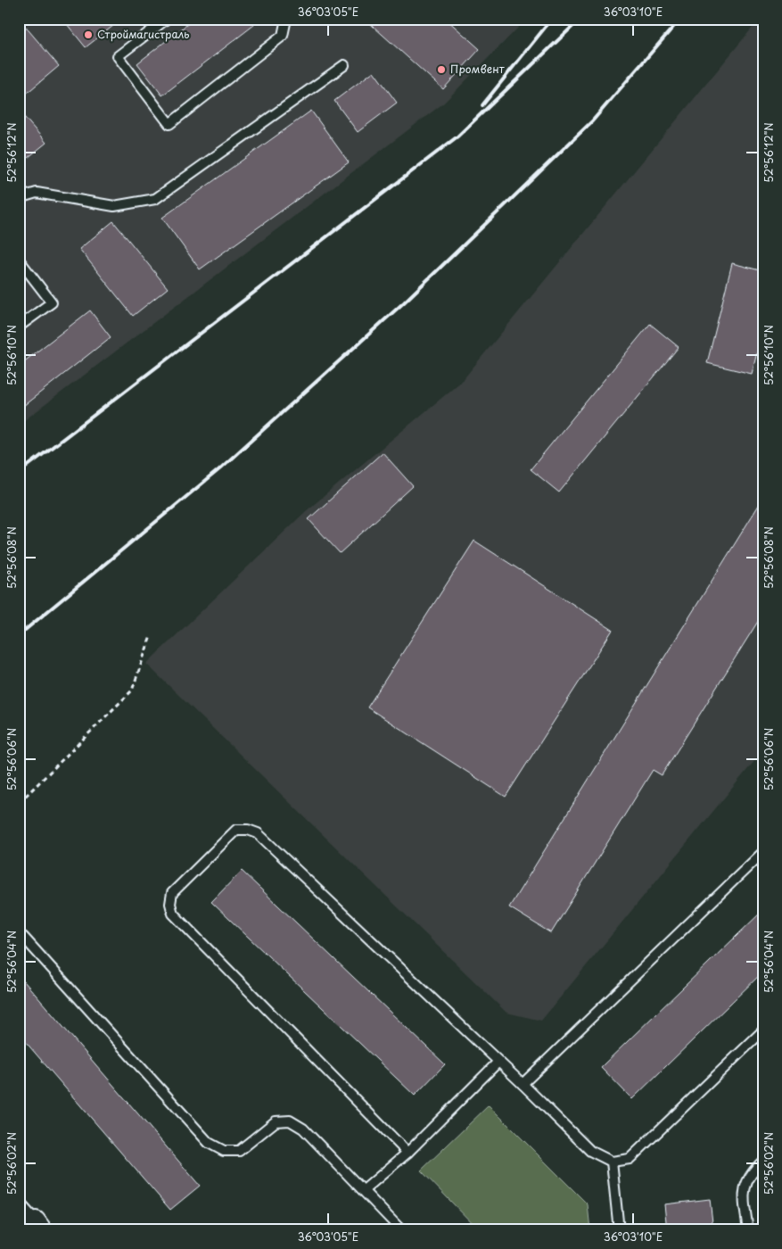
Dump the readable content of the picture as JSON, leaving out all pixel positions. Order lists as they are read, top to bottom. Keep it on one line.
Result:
{"places":["Строймагистраль","Промвент"],"coordinates":["36°03'05\"E","36°03'10\"E","52°56'12\"N","52°56'10\"N","52°56'08\"N","52°56'06\"N","52°56'04\"N","52°56'02\"N"]}
